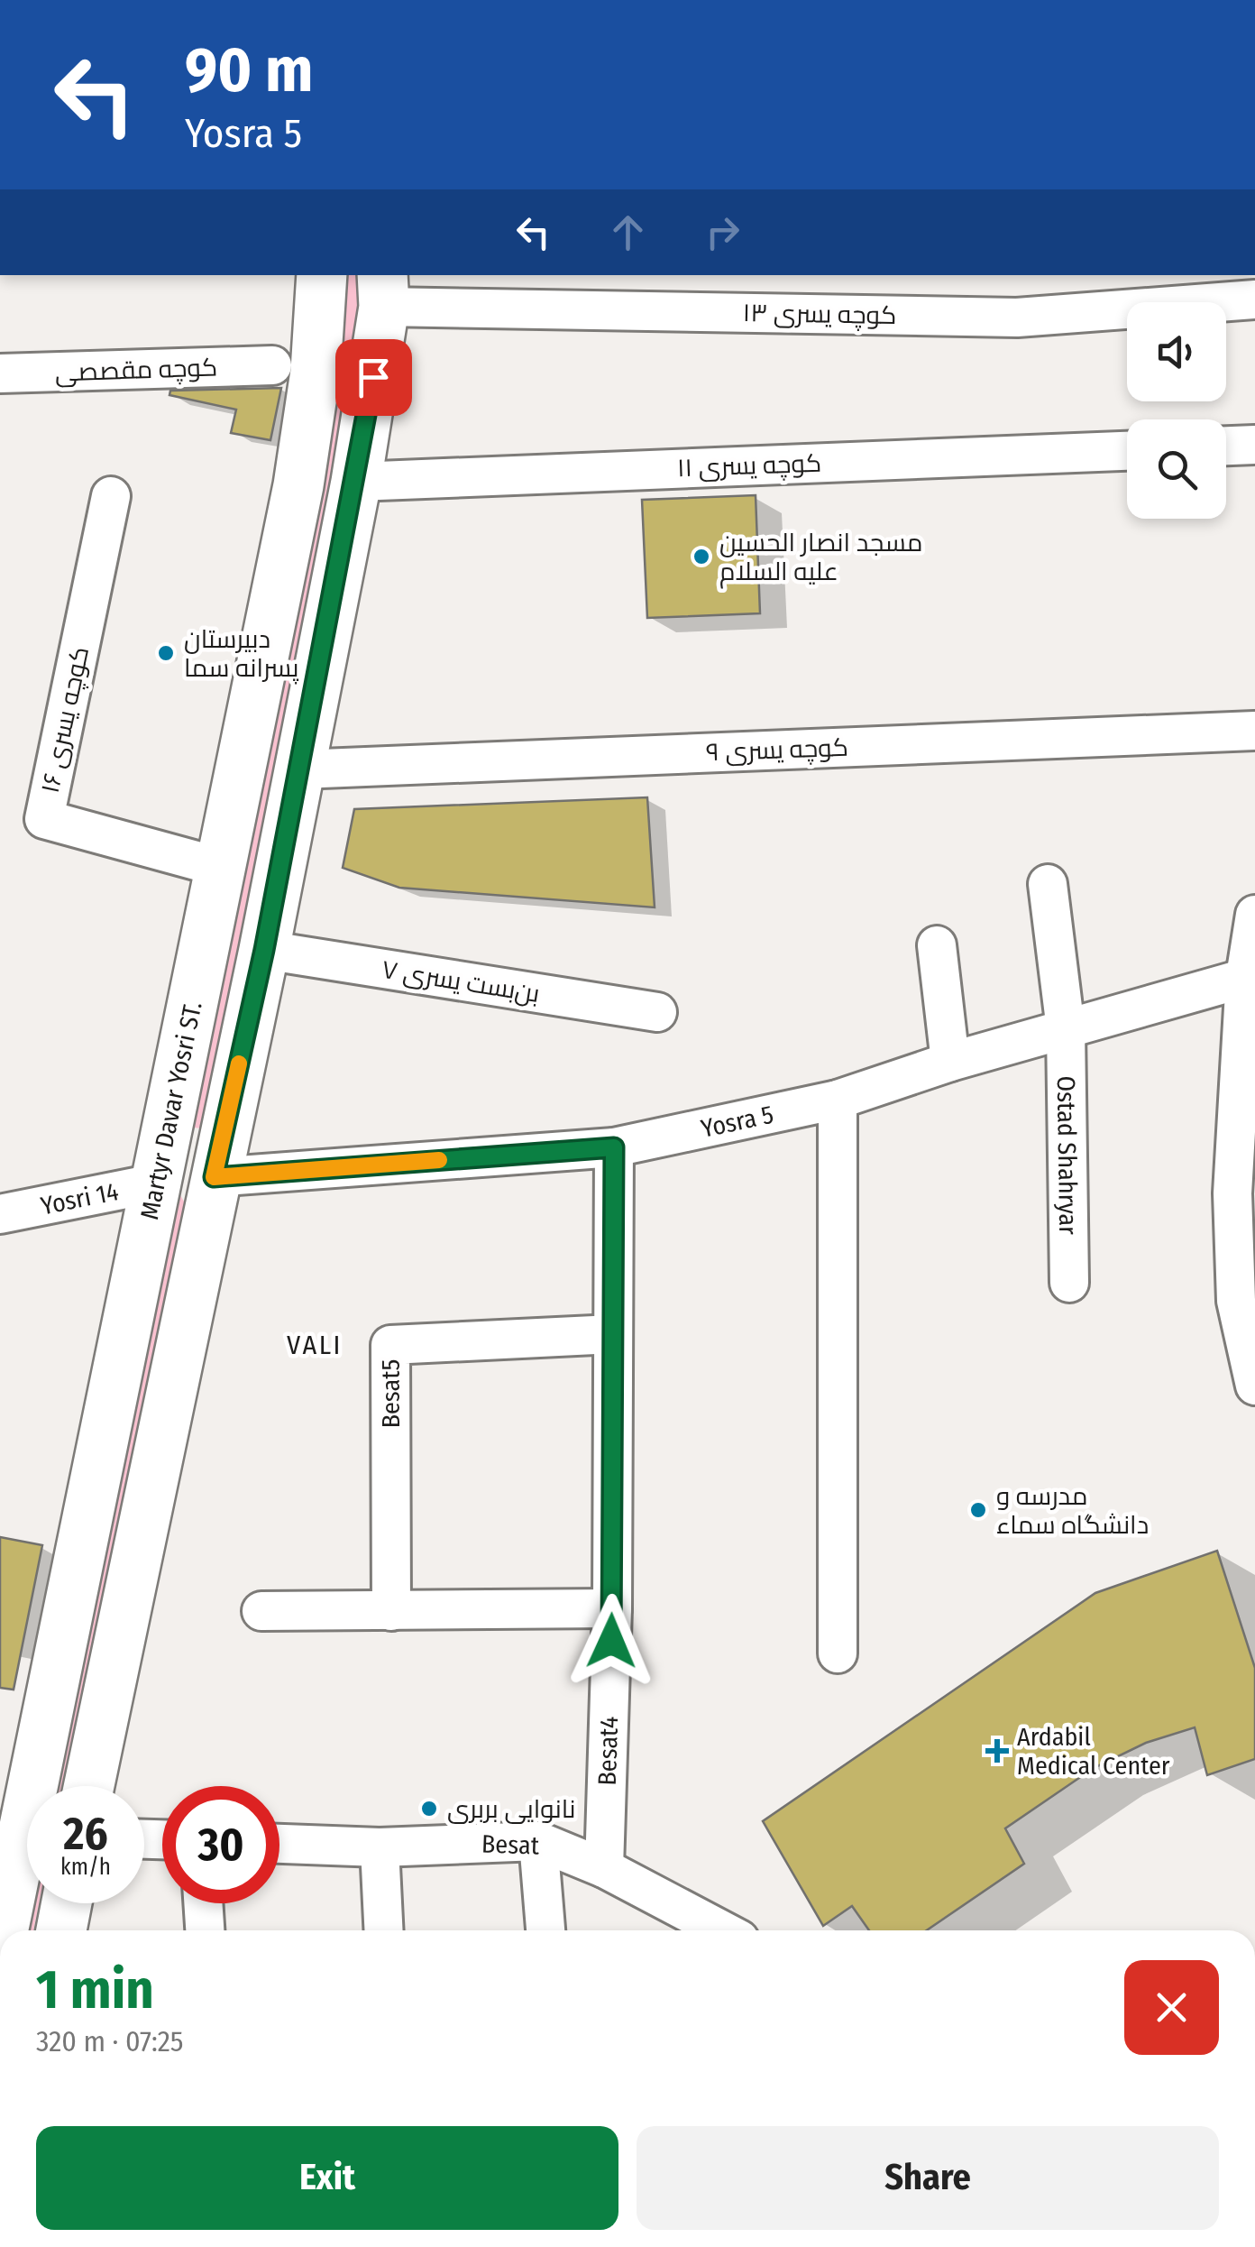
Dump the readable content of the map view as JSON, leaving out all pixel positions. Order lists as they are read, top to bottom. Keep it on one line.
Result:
{"streets":{"main road":["Martyr Davar Yosri ST."],"street":["کوچه یسری ۱۳","کوچه مقصصی","کوچه یسری ۱۱","کوچه یسری ۱۶","کوچه یسری ۹","بن‌بست یسری ۷","Yosra 5","Ostad Shahryar","Yosri 14","Besat5","Besat4","Besat"]},"crossings":[["کوچه یسری ۱۶","Martyr Davar Yosri ST."],["Martyr Davar Yosri ST.","Yosri 14"],["Yosra 5","Ostad Shahryar"],["Yosra 5","Besat4"],["Besat5","Besat4"],["Besat4","Besat"]],"districts":["VALI"],"places":{"other":["مسجد انصار الحسین علیه السلام","دبیرستان پسرانه سما","مدرسه و دانشگاه سماء","نانوایی بربری"],"health":["Ardabil Medical Center"]},"page":{"turn":["90 m","Yosra 5"],"speed":"26 km/h","limit":"30","heading":["1 min","320 m · 07:25"],"buttons":["Exit","Share"]}}
